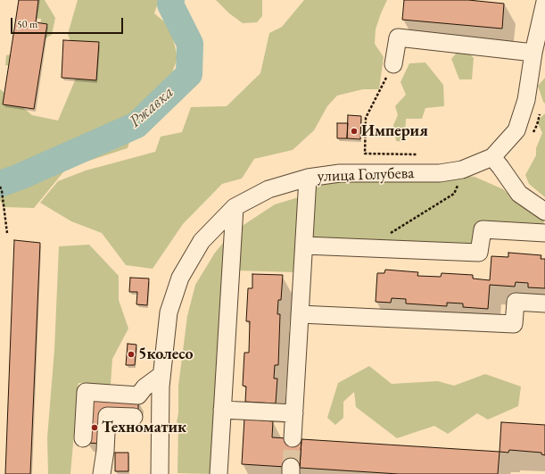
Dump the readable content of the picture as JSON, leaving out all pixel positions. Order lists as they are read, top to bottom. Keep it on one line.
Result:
{"streets":{"street":["улица Голубева"]},"water":["Ржавка"],"places":["Империя","5колесо","Техноматик"],"scale_bar":"50 m"}
